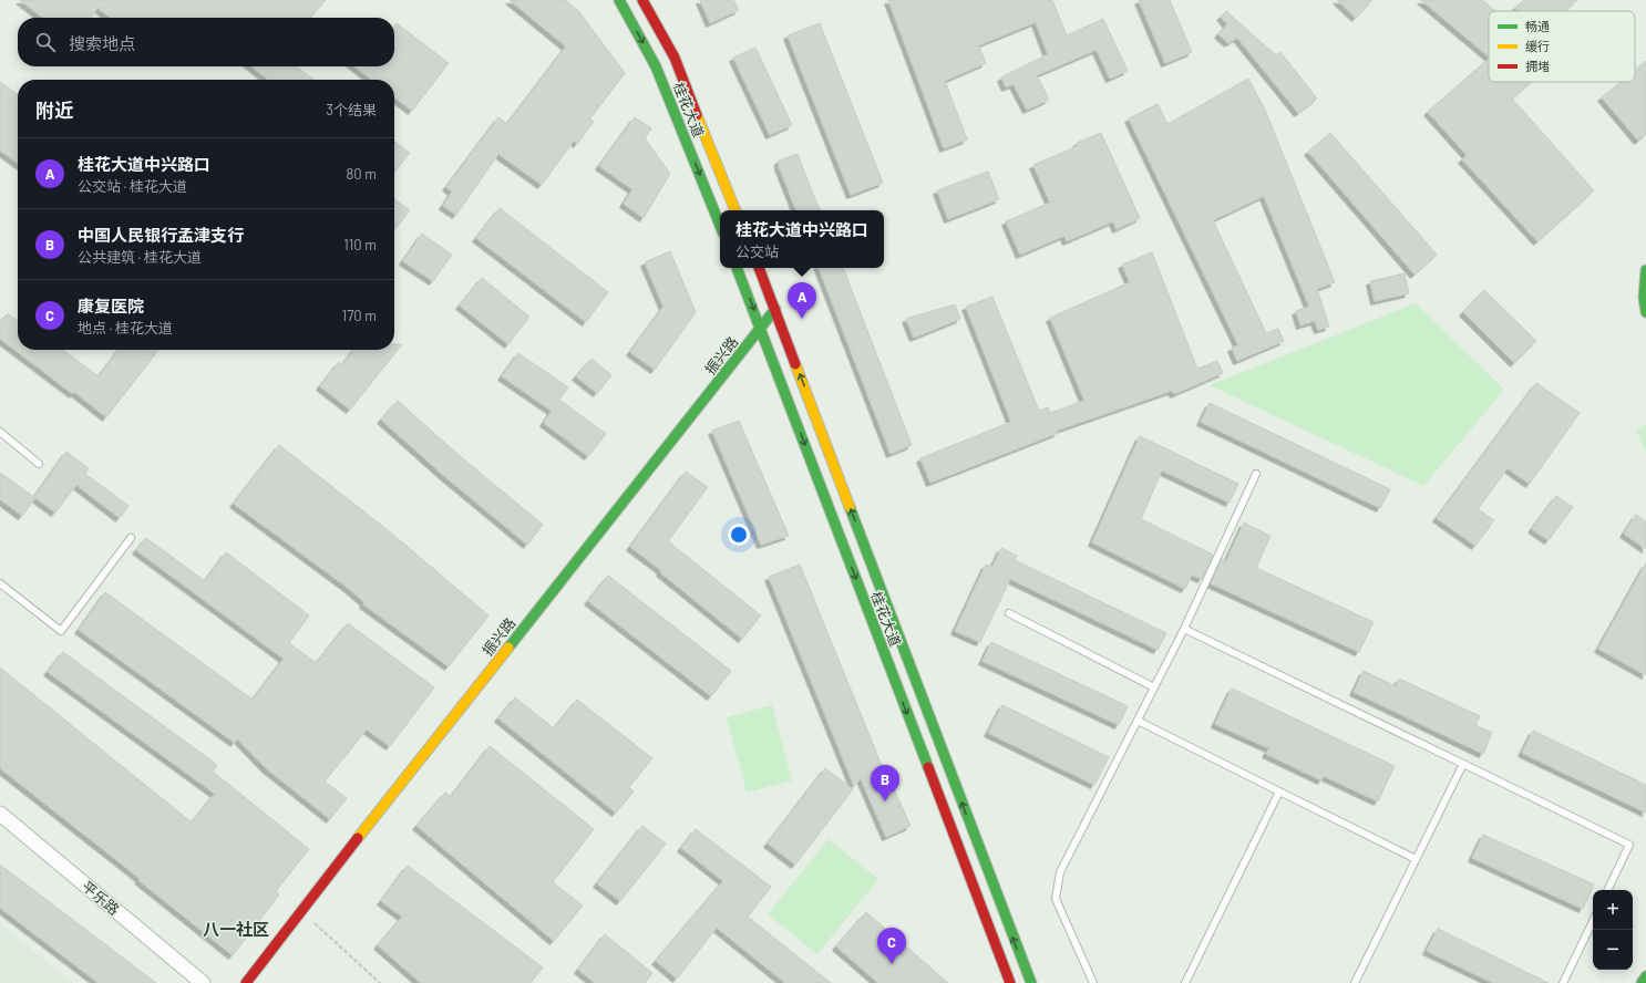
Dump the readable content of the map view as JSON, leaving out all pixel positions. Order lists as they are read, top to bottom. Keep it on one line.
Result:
{"streets":{"main road":["桂花大道","振兴路"],"street":["平乐路"]},"crossings":[["桂花大道","振兴路"]],"districts":["八一社区"],"legend":["畅通","缓行","拥堵"],"page":{"search":"搜索地点","heading":["附近","3个结果"],"list":[{"mark":"A","name":"桂花大道中兴路口","note":"公交站 · 桂花大道","value":"80 m"},{"mark":"B","name":"中国人民银行孟津支行","note":"公共建筑 · 桂花大道","value":"110 m"},{"mark":"C","name":"康复医院","note":"地点 · 桂花大道","value":"170 m"}],"popup":["桂花大道中兴路口","公交站"],"pins":["A","B","C"],"map_buttons":["+","−"]}}
